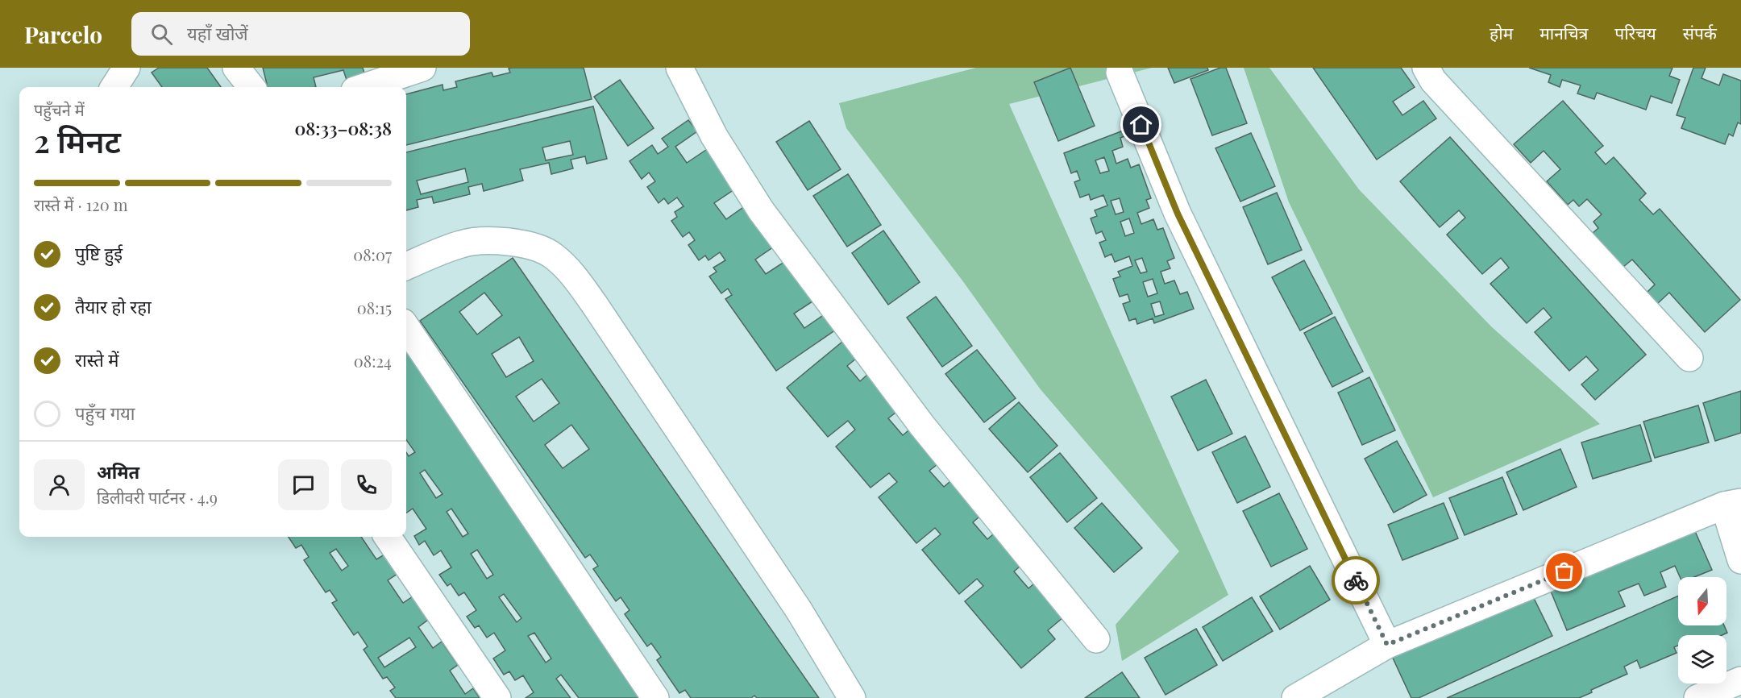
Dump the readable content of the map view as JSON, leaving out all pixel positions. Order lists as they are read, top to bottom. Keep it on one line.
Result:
{"north":"bottom","page":{"header":"Parcelo","search":"यहाँ खोजें","nav":["होम","मानचित्र","परिचय","संपर्क"],"heading":["2 मिनट","पहुँचने में","08:33–08:38"],"panel":["अमित","डिलीवरी पार्टनर · 4.9"],"bar":"रास्ते में · 120 m","list":[["पुष्टि हुई","08:07"],["तैयार हो रहा","08:15"],["रास्ते में","08:24"],"पहुँच गया"]}}
